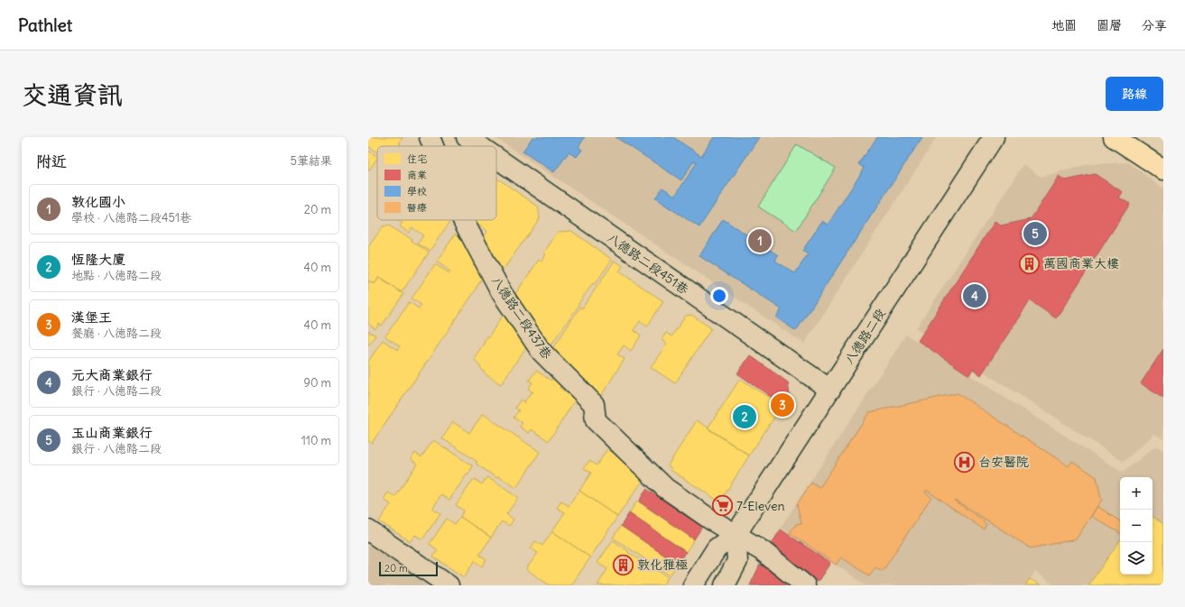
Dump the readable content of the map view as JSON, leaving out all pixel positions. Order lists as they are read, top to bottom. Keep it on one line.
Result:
{"streets":{"street":["八德路二段451巷","八德路二段437巷","八德路二段"]},"crossings":[["八德路二段451巷","八德路二段"],["八德路二段437巷","八德路二段"]],"places":{"building":["萬國商業大樓","敦化雅極"],"hospital":["台安醫院"],"supermarket":["7-Eleven"]},"legend":["住宅","商業","學校","醫療"],"scale_bar":"20 m","page":{"header":"Pathlet","nav":["地圖","圖層","分享"],"buttons":"路線","title":"交通資訊","heading":["附近","5筆結果"],"list":[{"mark":"1","name":"敦化國小","note":"學校 · 八德路二段451巷","value":"20 m"},{"mark":"2","name":"恆隆大廈","note":"地點 · 八德路二段","value":"40 m"},{"mark":"3","name":"漢堡王","note":"餐廳 · 八德路二段","value":"40 m"},{"mark":"4","name":"元大商業銀行","note":"銀行 · 八德路二段","value":"90 m"},{"mark":"5","name":"玉山商業銀行","note":"銀行 · 八德路二段","value":"110 m"}],"pins":["5","1","4","3","2"],"map_buttons":["+","−"],"scale":"20 m"}}
